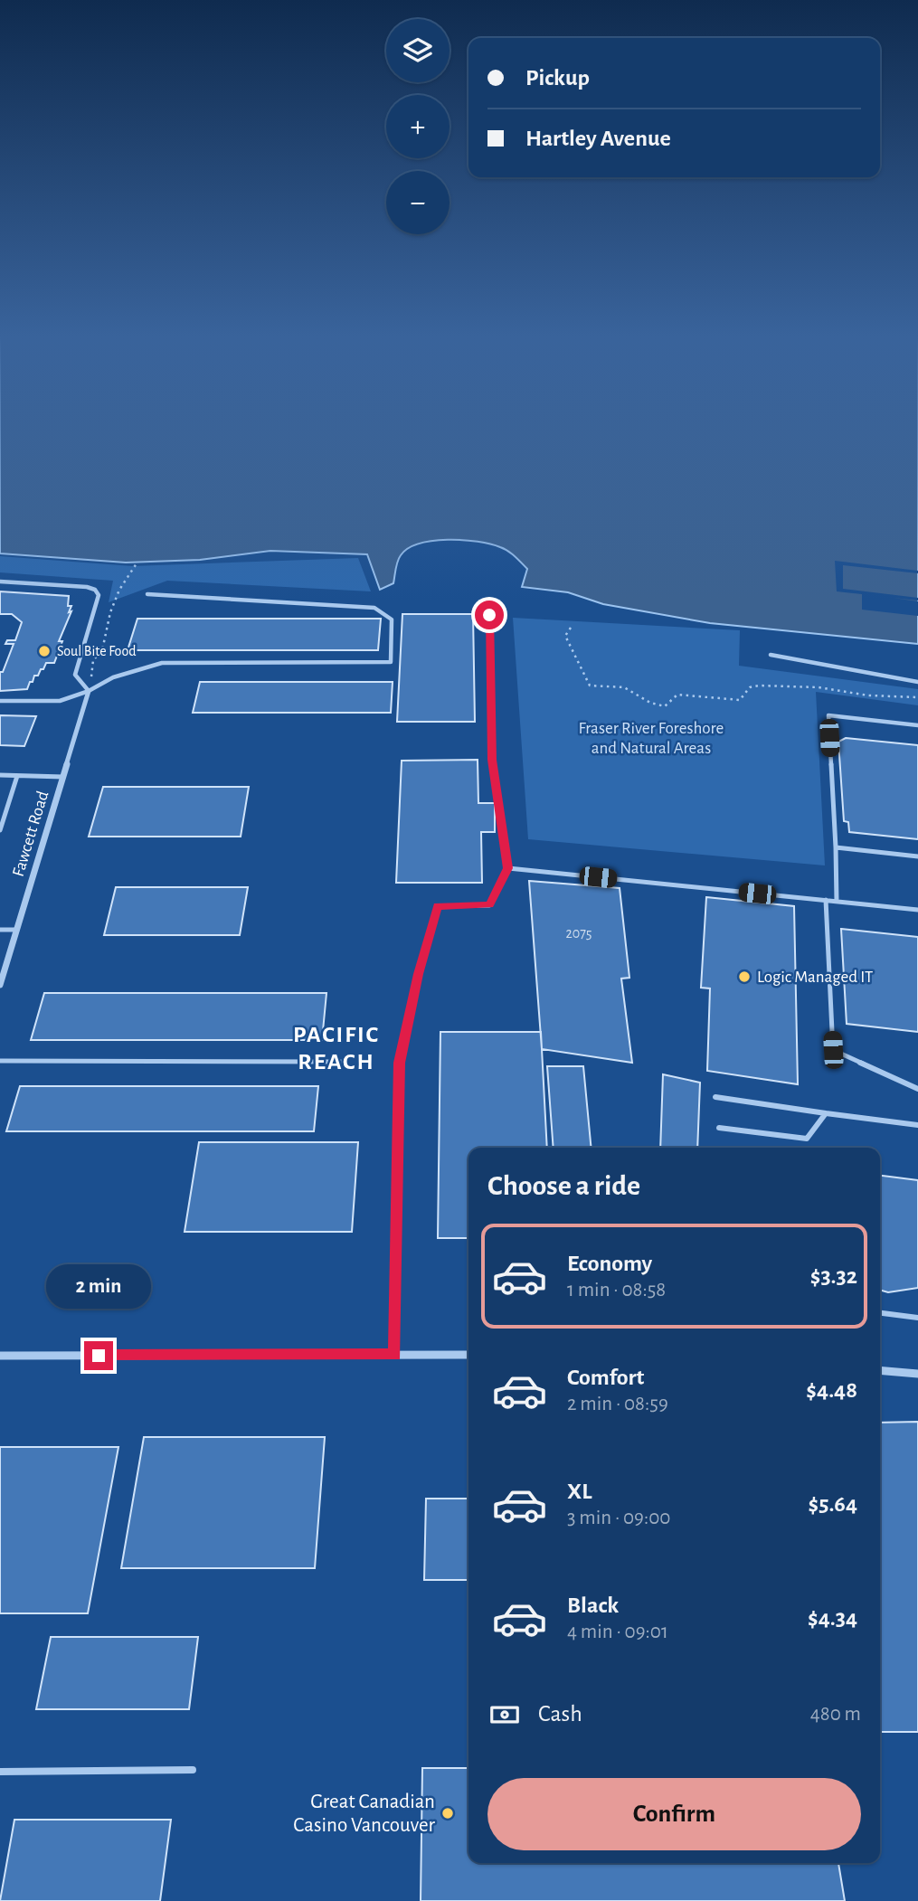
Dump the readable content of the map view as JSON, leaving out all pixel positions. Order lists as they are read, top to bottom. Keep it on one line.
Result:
{"streets":{"street":["Fawcett Road"]},"districts":["PACIFIC REACH"],"parks":["Fraser River Foreshore and Natural Areas"],"places":["Soul Bite Food","Logic Managed IT","Great Canadian Casino Vancouver"],"house_numbers":["2075"],"page":{"map_buttons":["+","−"],"banner":["Pickup","Hartley Avenue"],"heading":"Choose a ride","list":[{"name":"Economy","note":"1 min · 08:58","value":"$3.32"},{"name":"Comfort","note":"2 min · 08:59","value":"$4.48"},{"name":"XL","note":"3 min · 09:00","value":"$5.64"},{"name":"Black","note":"4 min · 09:01","value":"$4.34"}],"bubble":"2 min","pay":["Cash","480 m"],"buttons":"Confirm"}}
